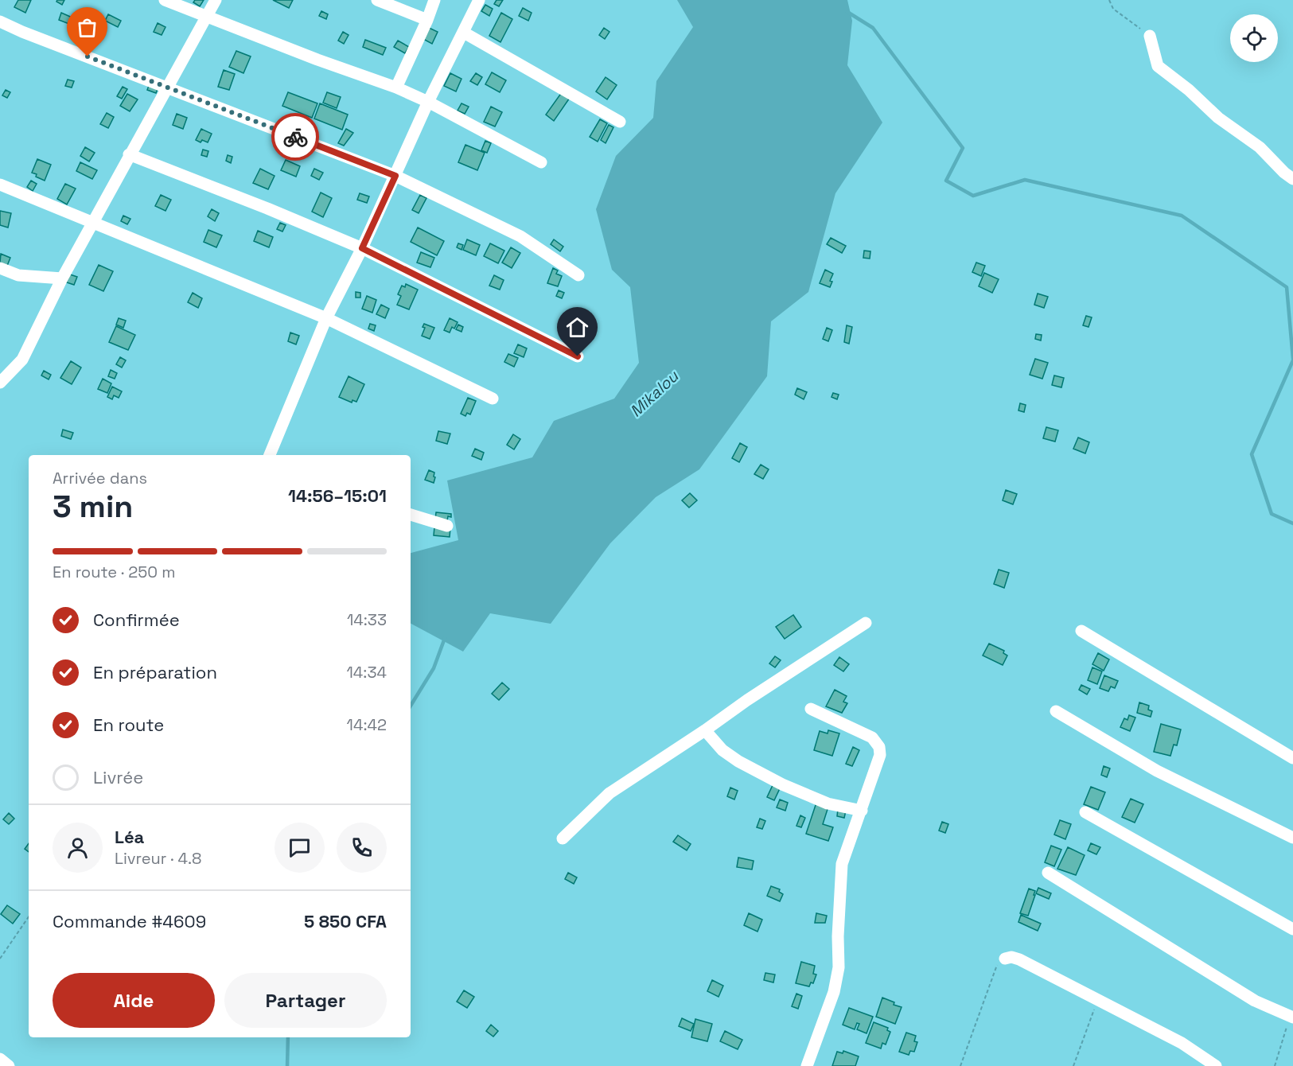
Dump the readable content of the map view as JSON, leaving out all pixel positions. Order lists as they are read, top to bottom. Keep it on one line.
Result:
{"water":["Mikalou"],"page":{"heading":["3 min","Arrivée dans","14:56–15:01"],"panel":["Léa","Livreur · 4.8","Commande #4609","5 850 CFA"],"bar":"En route · 250 m","list":[["Confirmée","14:33"],["En préparation","14:34"],["En route","14:42"],"Livrée"],"buttons":["Aide","Partager"]}}
